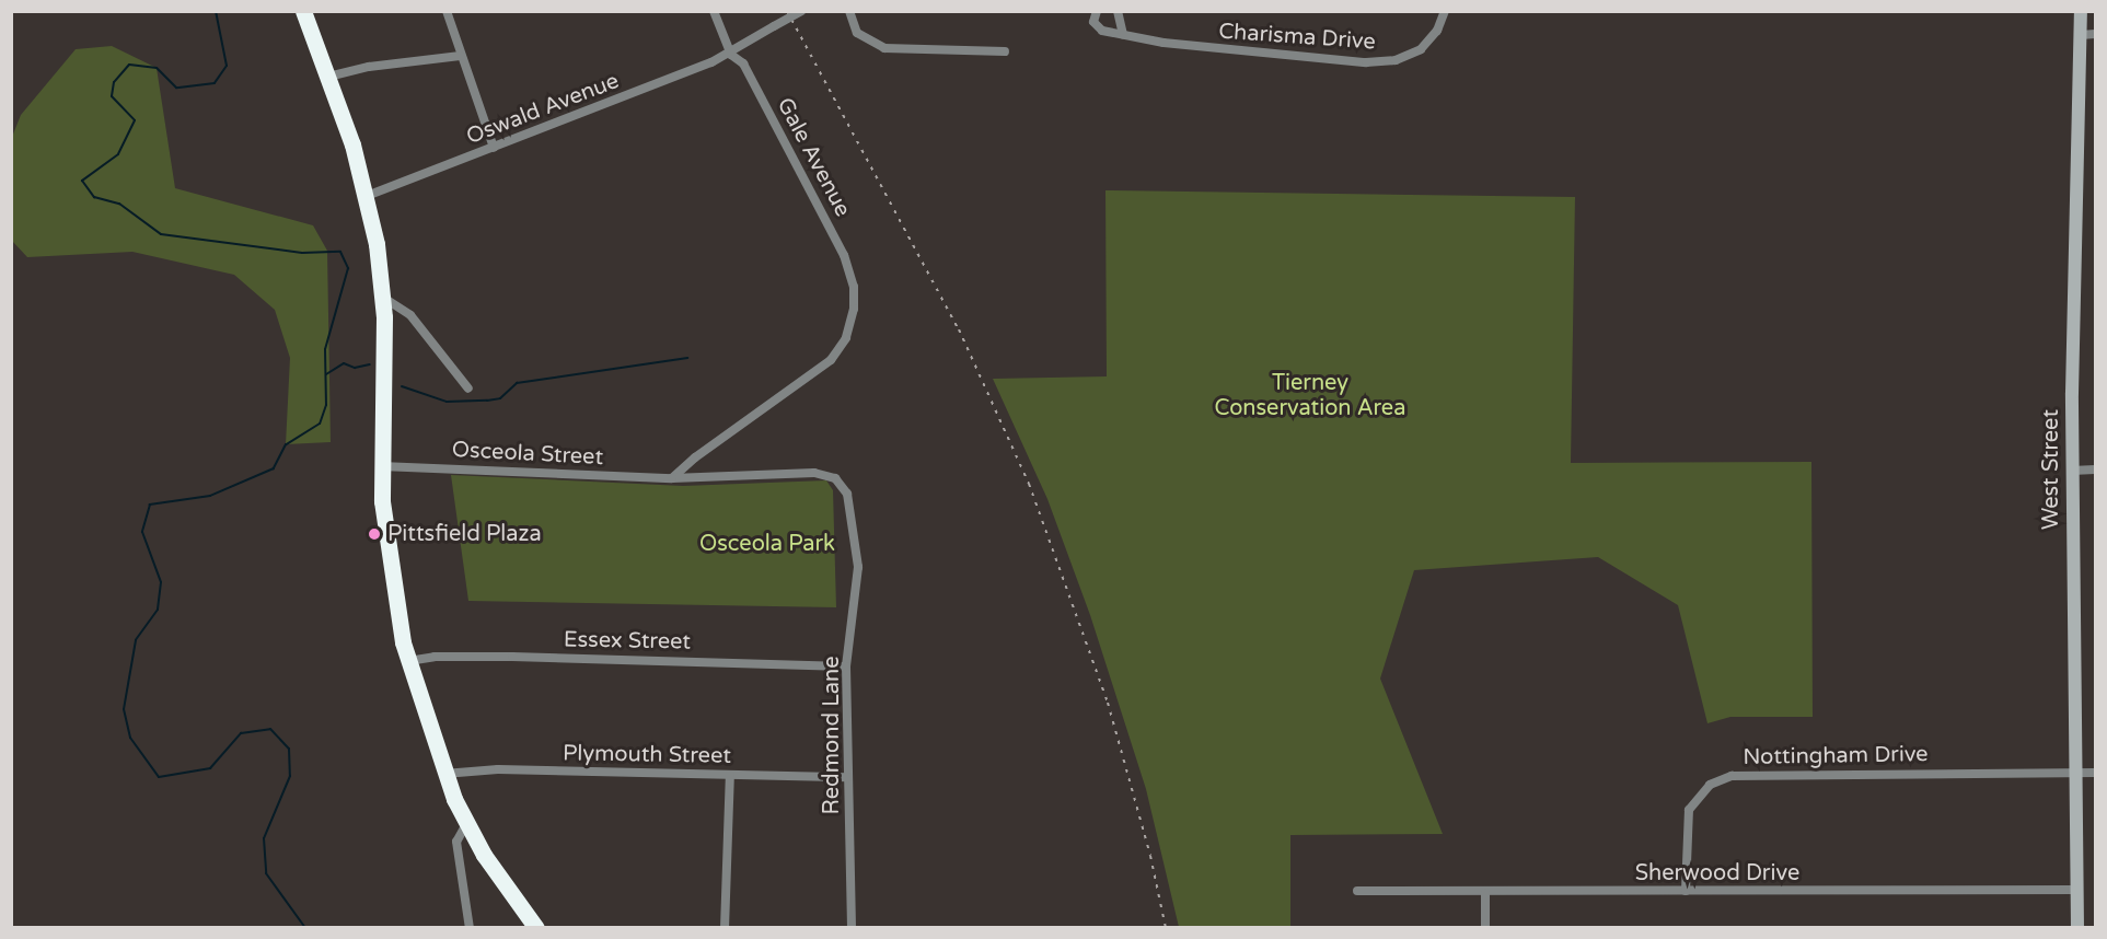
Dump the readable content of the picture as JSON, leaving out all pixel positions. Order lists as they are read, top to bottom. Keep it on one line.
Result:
{"streets":{"street":["Charisma Drive","Oswald Avenue","Gale Avenue","Osceola Street","West Street","Essex Street","Redmond Lane","Plymouth Street","Nottingham Drive","Sherwood Drive"]},"crossings":[["Oswald Avenue","Gale Avenue"],["Gale Avenue","Osceola Street"],["Gale Avenue","Redmond Lane"],["Osceola Street","Redmond Lane"],["West Street","Nottingham Drive"],["West Street","Sherwood Drive"],["Essex Street","Redmond Lane"],["Redmond Lane","Plymouth Street"],["Nottingham Drive","Sherwood Drive"]],"parks":["Tierney Conservation Area","Osceola Park"],"places":["Pittsfield Plaza"]}
